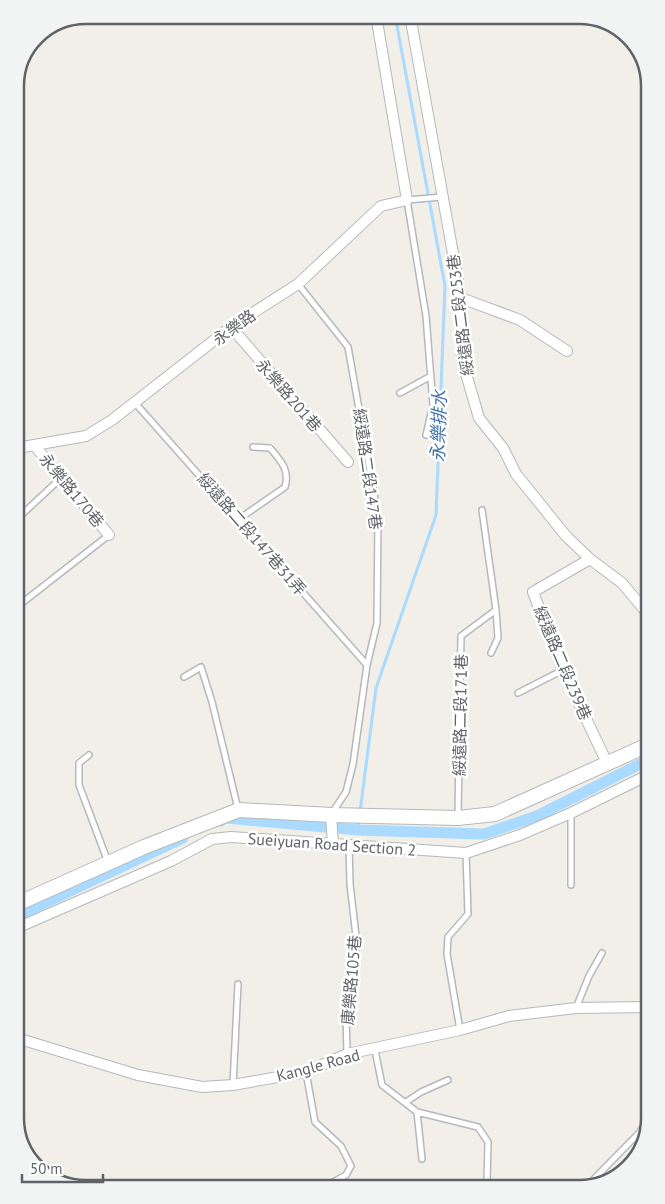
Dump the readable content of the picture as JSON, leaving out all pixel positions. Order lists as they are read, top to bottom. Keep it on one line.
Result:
{"streets":{"street":["綏遠路二段253巷","永樂路","永樂路201巷","永樂路170巷","綏遠路二段239巷","Sueiyuan Road Section 2","Kangle Road"],"lane":["綏遠路二段147巷","綏遠路二段147巷31弄","綏遠路二段171巷","康樂路105巷"]},"crossings":[["綏遠路二段253巷","永樂路"],["綏遠路二段253巷","綏遠路二段239巷"],["永樂路","永樂路201巷"],["永樂路","綏遠路二段147巷"],["永樂路","永樂路170巷"],["永樂路","綏遠路二段147巷31弄"],["綏遠路二段147巷","綏遠路二段147巷31弄"],["綏遠路二段147巷","Sueiyuan Road Section 2"],["綏遠路二段239巷","Sueiyuan Road Section 2"],["綏遠路二段171巷","Sueiyuan Road Section 2"],["Sueiyuan Road Section 2","康樂路105巷"],["康樂路105巷","Kangle Road"]],"water":["永樂排水"],"scale_bar":"50 m"}
